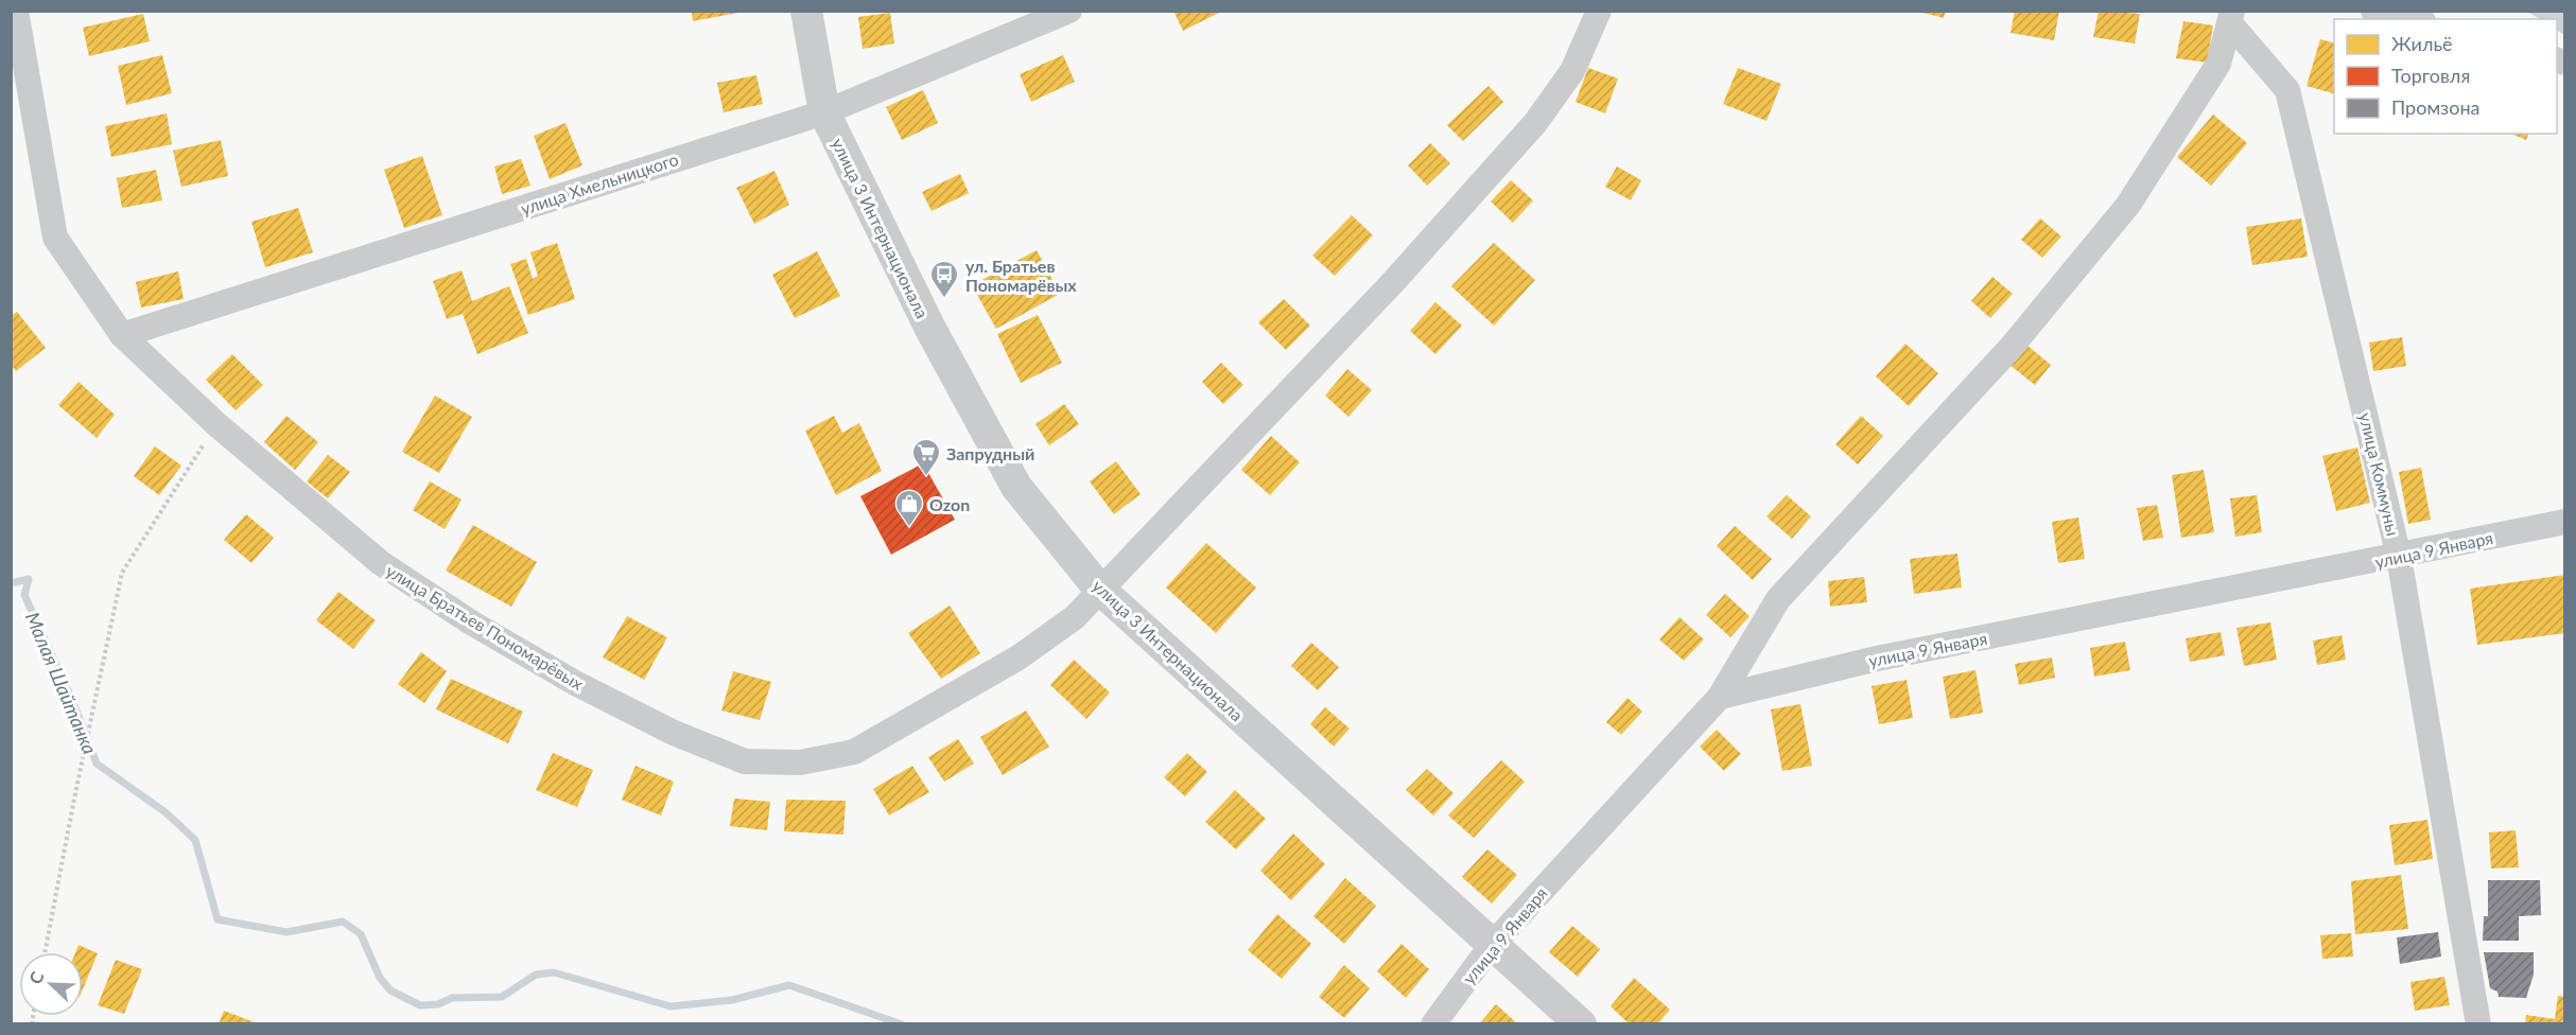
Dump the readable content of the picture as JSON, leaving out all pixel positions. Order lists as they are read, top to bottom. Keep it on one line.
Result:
{"streets":{"street":["улица Хмельницкого","улица 3 Интернационала","улица Коммуны","улица 9 Января","улица Братьев Пономарёвых"]},"crossings":[["улица Хмельницкого","улица 3 Интернационала"],["улица Хмельницкого","улица Братьев Пономарёвых"],["улица 3 Интернационала","улица 9 Января"],["улица 3 Интернационала","улица Братьев Пономарёвых"],["улица Коммуны","улица 9 Января"]],"water":["Малая Шайтанка"],"places":{"bus stop":["ул. Братьев Пономарёвых"],"supermarket":["Запрудный"],"shop":["Ozon"]},"legend":["Жильё","Торговля","Промзона"],"north":"top left"}
